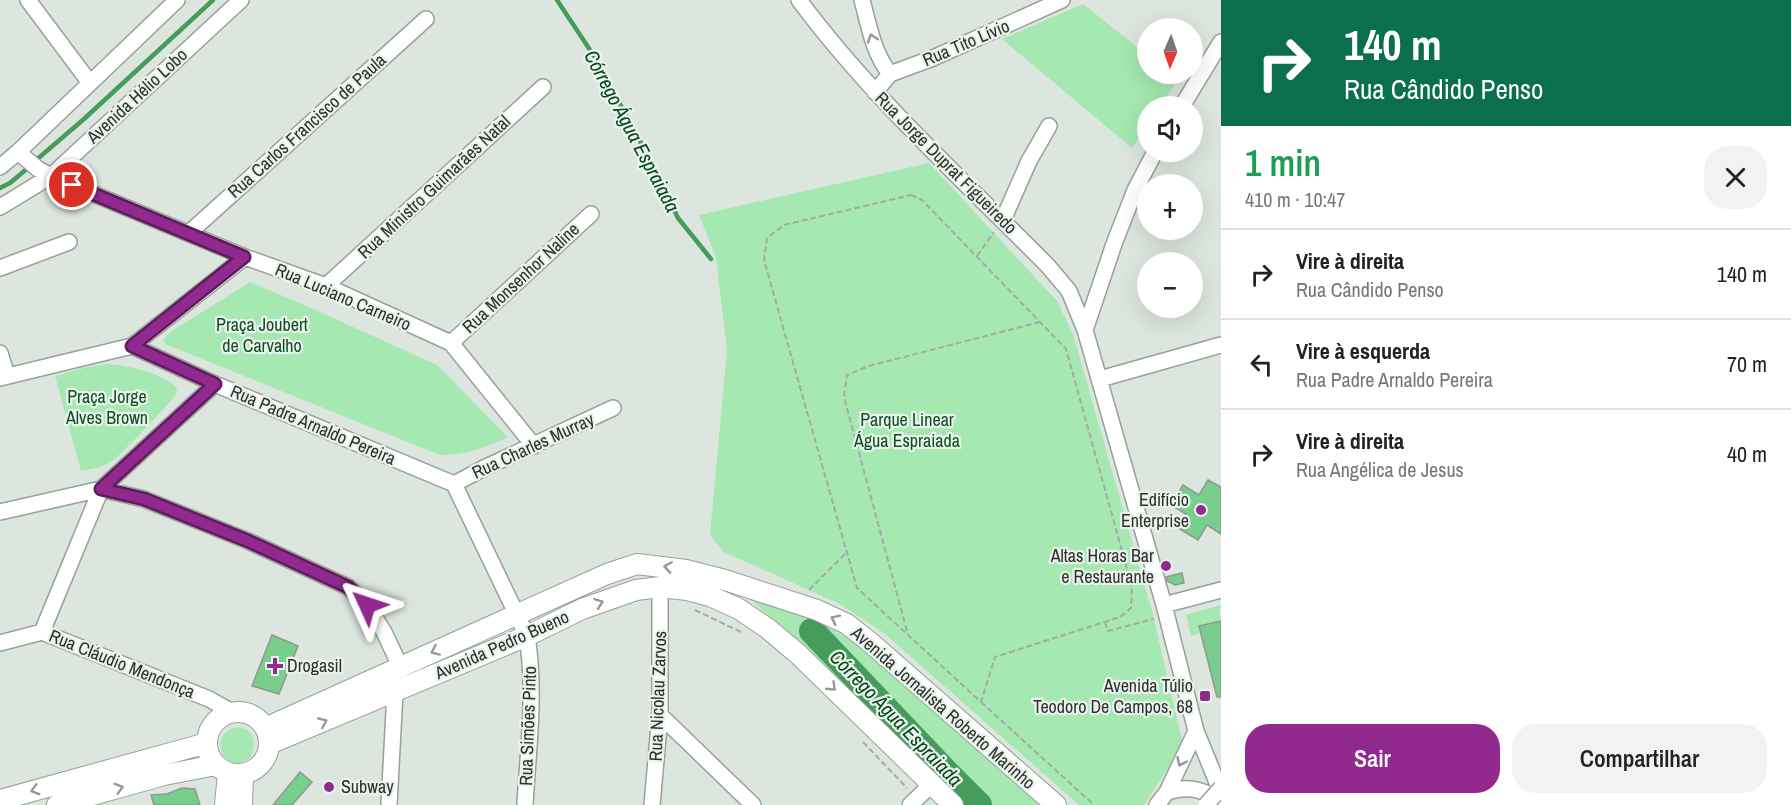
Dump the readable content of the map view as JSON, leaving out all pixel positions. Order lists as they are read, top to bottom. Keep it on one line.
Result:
{"streets":{"main road":["Avenida Pedro Bueno","Avenida Jornalista Roberto Marinho"],"street":["Rua Tito Lívio","Avenida Hélio Lobo","Rua Carlos Francisco de Paula","Rua Jorge Duprat Figueiredo","Rua Ministro Guimarães Natal","Rua Monsenhor Naline","Rua Luciano Carneiro","Rua Padre Arnaldo Pereira","Rua Charles Murray","Rua Cláudio Mendonça","Rua Nicolau Zarvos","Rua Simões Pinto"]},"crossings":[["Rua Tito Lívio","Rua Jorge Duprat Figueiredo"],["Avenida Hélio Lobo","Rua Luciano Carneiro"],["Rua Carlos Francisco de Paula","Rua Luciano Carneiro"],["Rua Ministro Guimarães Natal","Rua Luciano Carneiro"],["Rua Monsenhor Naline","Rua Luciano Carneiro"],["Rua Luciano Carneiro","Rua Charles Murray"],["Rua Padre Arnaldo Pereira","Rua Charles Murray"],["Avenida Pedro Bueno","Rua Cláudio Mendonça"],["Avenida Pedro Bueno","Rua Nicolau Zarvos"],["Avenida Pedro Bueno","Avenida Jornalista Roberto Marinho"],["Avenida Pedro Bueno","Rua Simões Pinto"]],"one_way":["Avenida Jornalista Roberto Marinho"],"water":["Córrego Água Espraiada"],"parks":["Praça Joubert de Carvalho","Praça Jorge Alves Brown","Parque Linear Água Espraiada"],"places":{"other":["Edifício Enterprise","Altas Horas Bar e Restaurante","Subway"],"health":["Drogasil"],"transit":["Avenida Túlio Teodoro De Campos, 68"]},"north":"bottom","page":{"turn":["140 m","Rua Cândido Penso"],"map_buttons":["+","−"],"heading":["1 min","410 m · 10:47"],"list":[{"name":"Vire à direita","note":"Rua Cândido Penso","value":"140 m"},{"name":"Vire à esquerda","note":"Rua Padre Arnaldo Pereira","value":"70 m"},{"name":"Vire à direita","note":"Rua Angélica de Jesus","value":"40 m"}],"buttons":["Sair","Compartilhar"]}}
